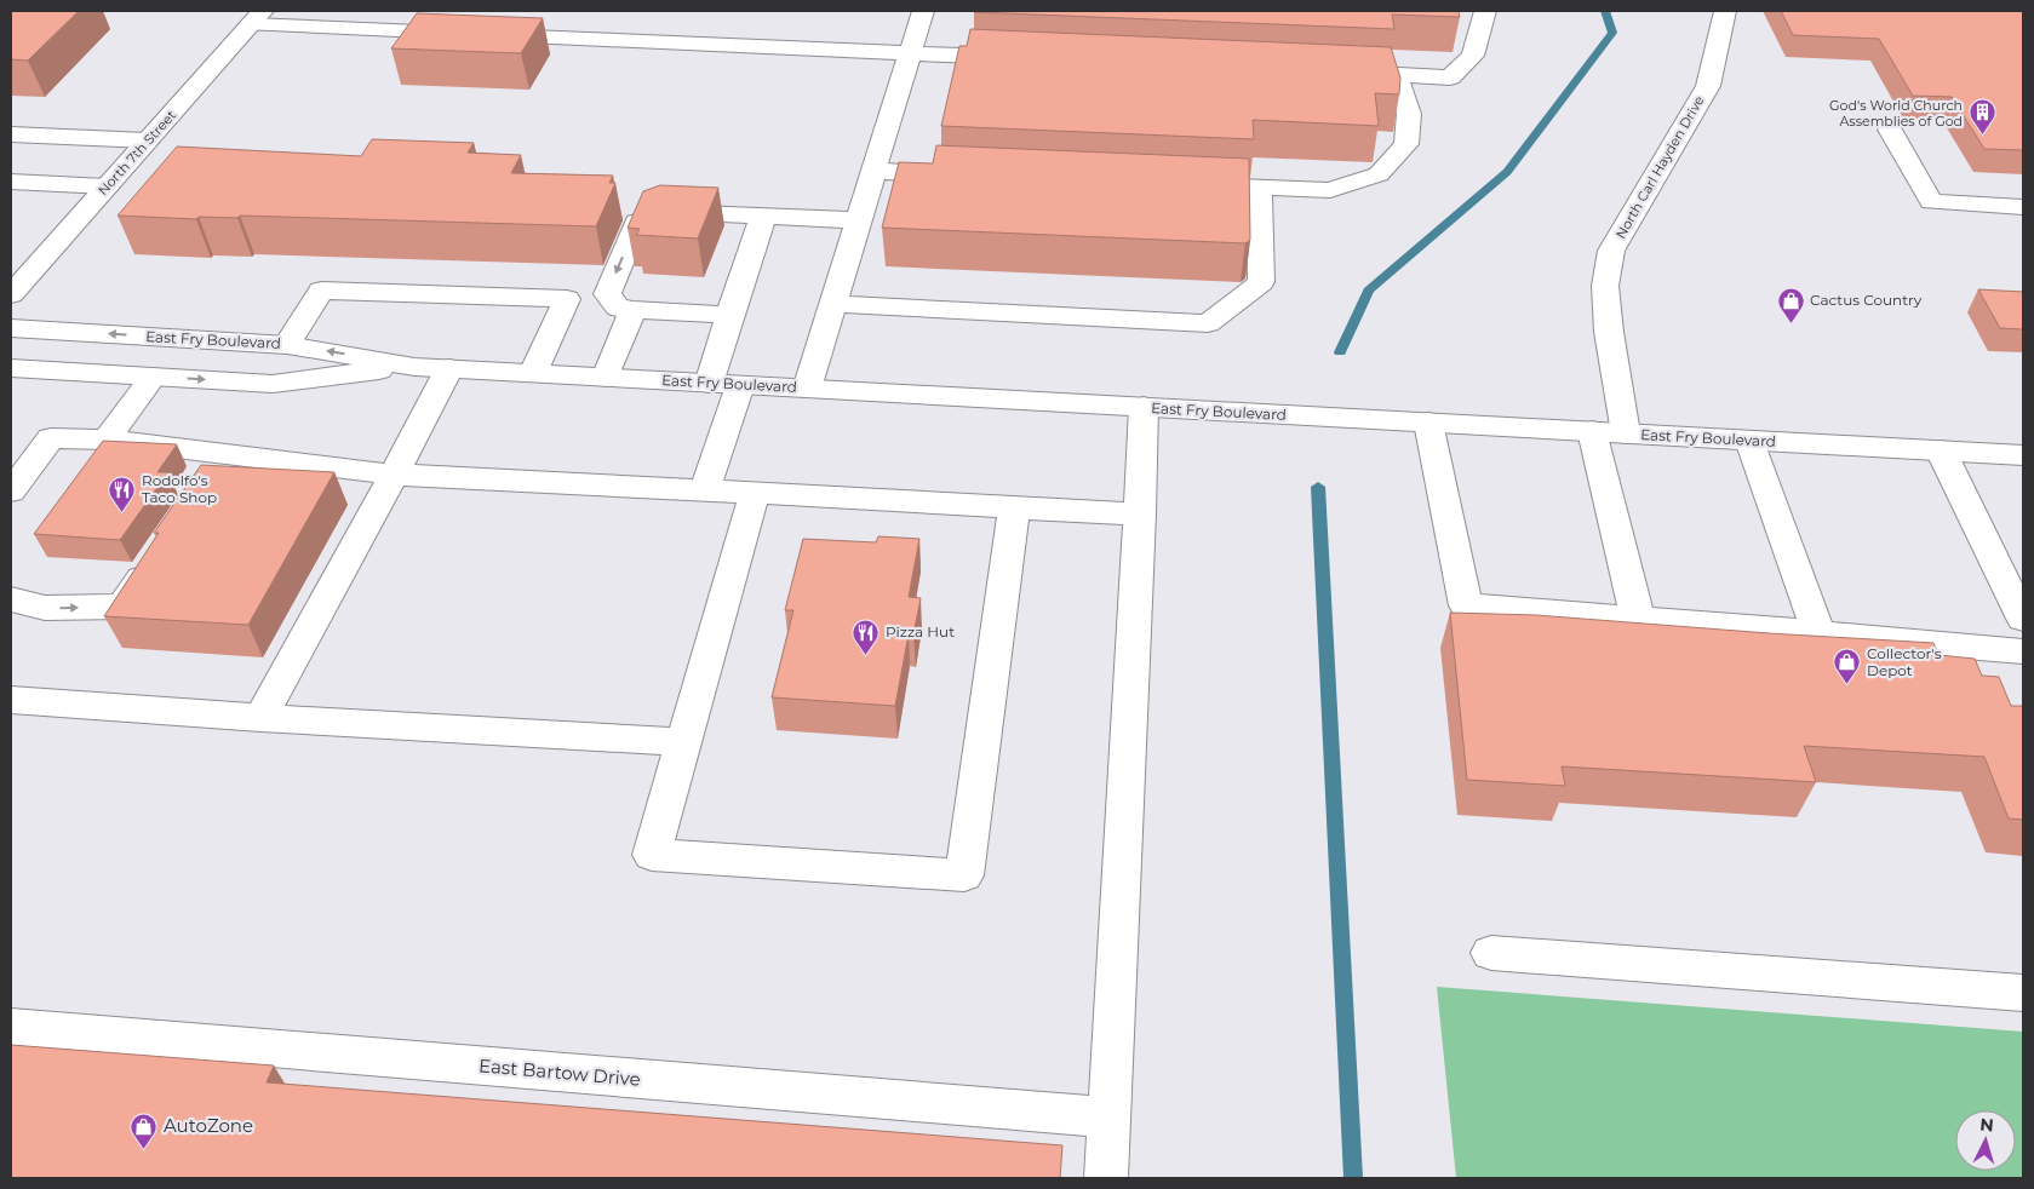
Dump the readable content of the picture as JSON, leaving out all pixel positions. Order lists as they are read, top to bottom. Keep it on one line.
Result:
{"streets":{"street":["North 7th Street","North Carl Hayden Drive","East Fry Boulevard","East Bartow Drive"]},"crossings":[["North Carl Hayden Drive","East Fry Boulevard"]],"places":{"building":["God's World Church Assemblies of God"],"shop":["Cactus Country","Collector's Depot","AutoZone"],"restaurant":["Rodolfo's Taco Shop","Pizza Hut"]},"north":"top"}
